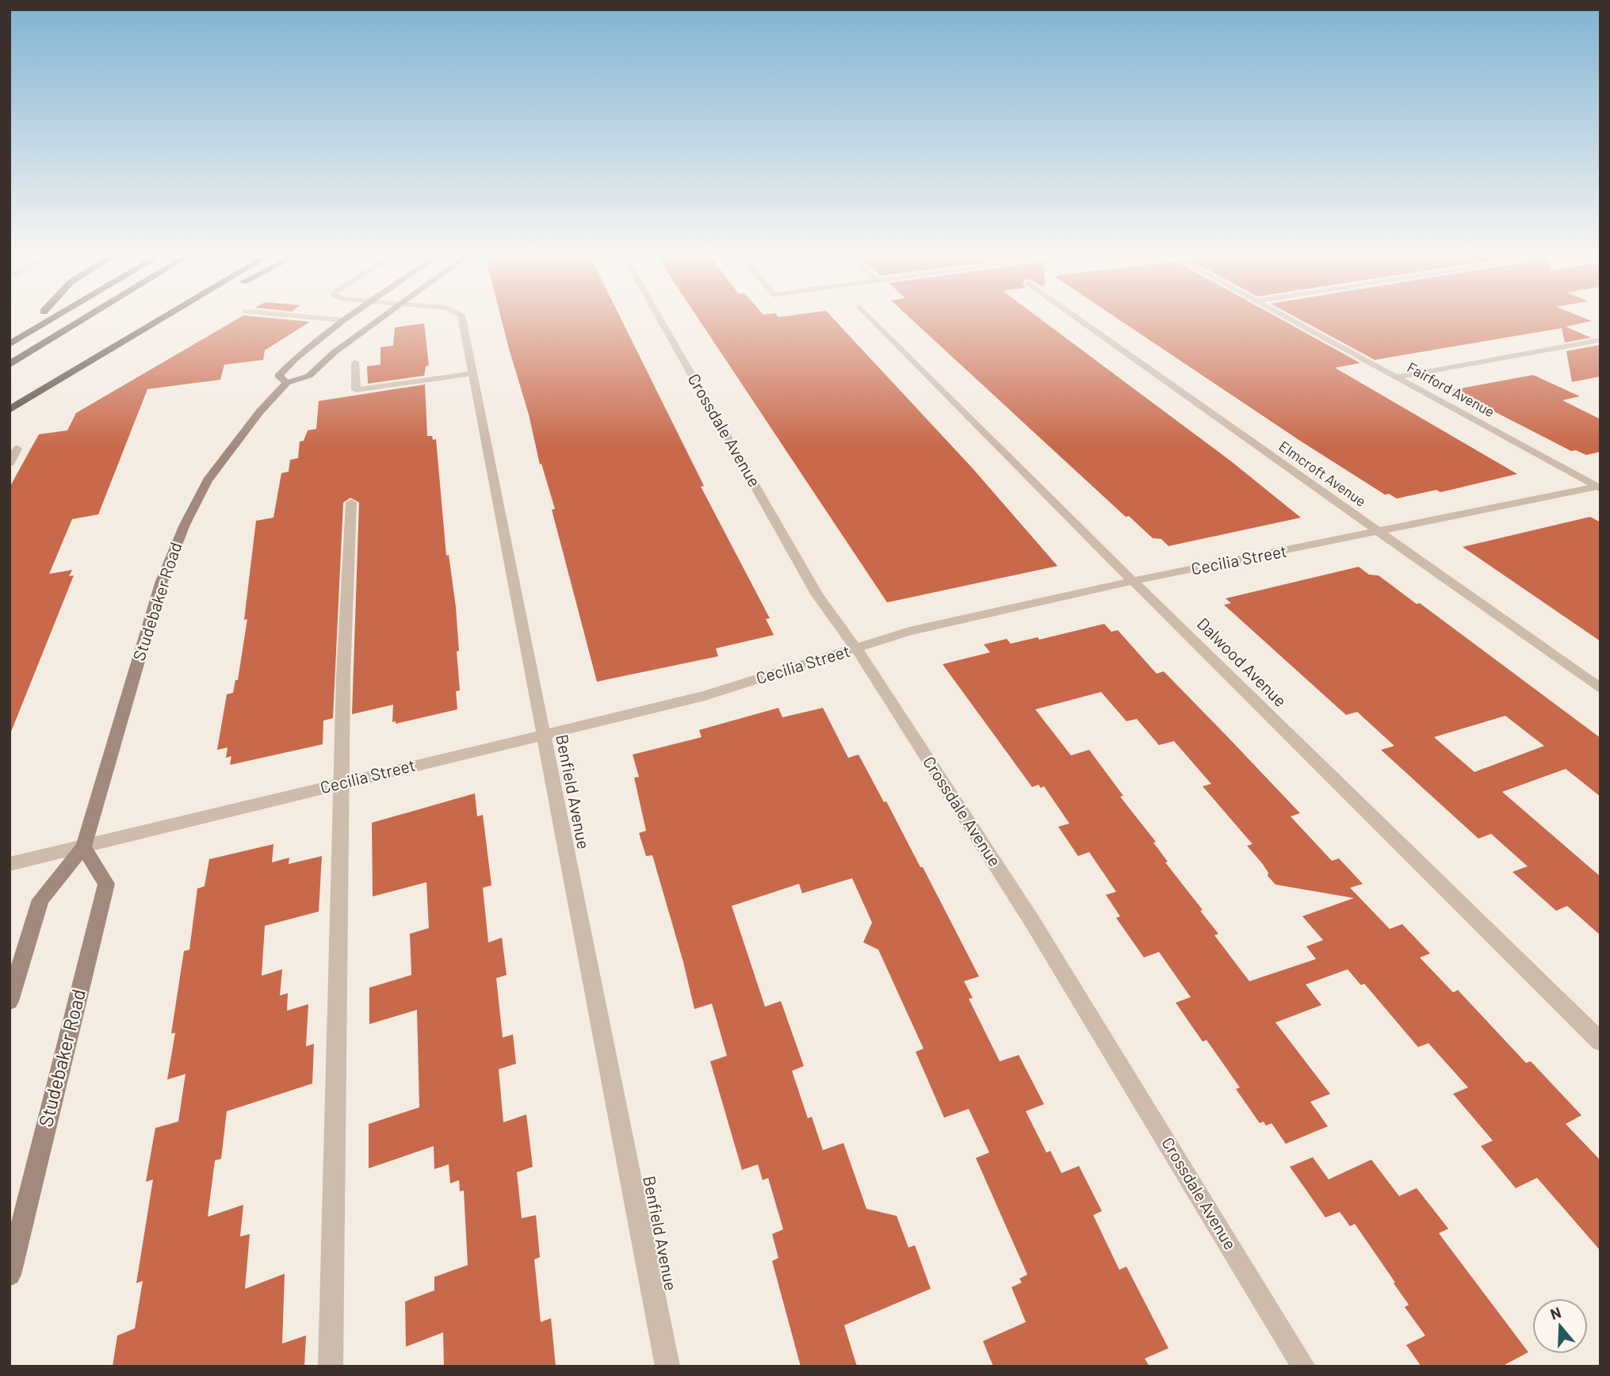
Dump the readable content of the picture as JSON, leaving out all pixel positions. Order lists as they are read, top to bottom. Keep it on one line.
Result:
{"streets":{"main road":["Studebaker Road"],"street":["Fairford Avenue","Crossdale Avenue","Elmcroft Avenue","Cecilia Street","Dalwood Avenue","Benfield Avenue"]},"crossings":[["Fairford Avenue","Cecilia Street"],["Crossdale Avenue","Cecilia Street"],["Elmcroft Avenue","Cecilia Street"],["Cecilia Street","Studebaker Road"],["Cecilia Street","Dalwood Avenue"],["Cecilia Street","Benfield Avenue"]],"north":"top"}
